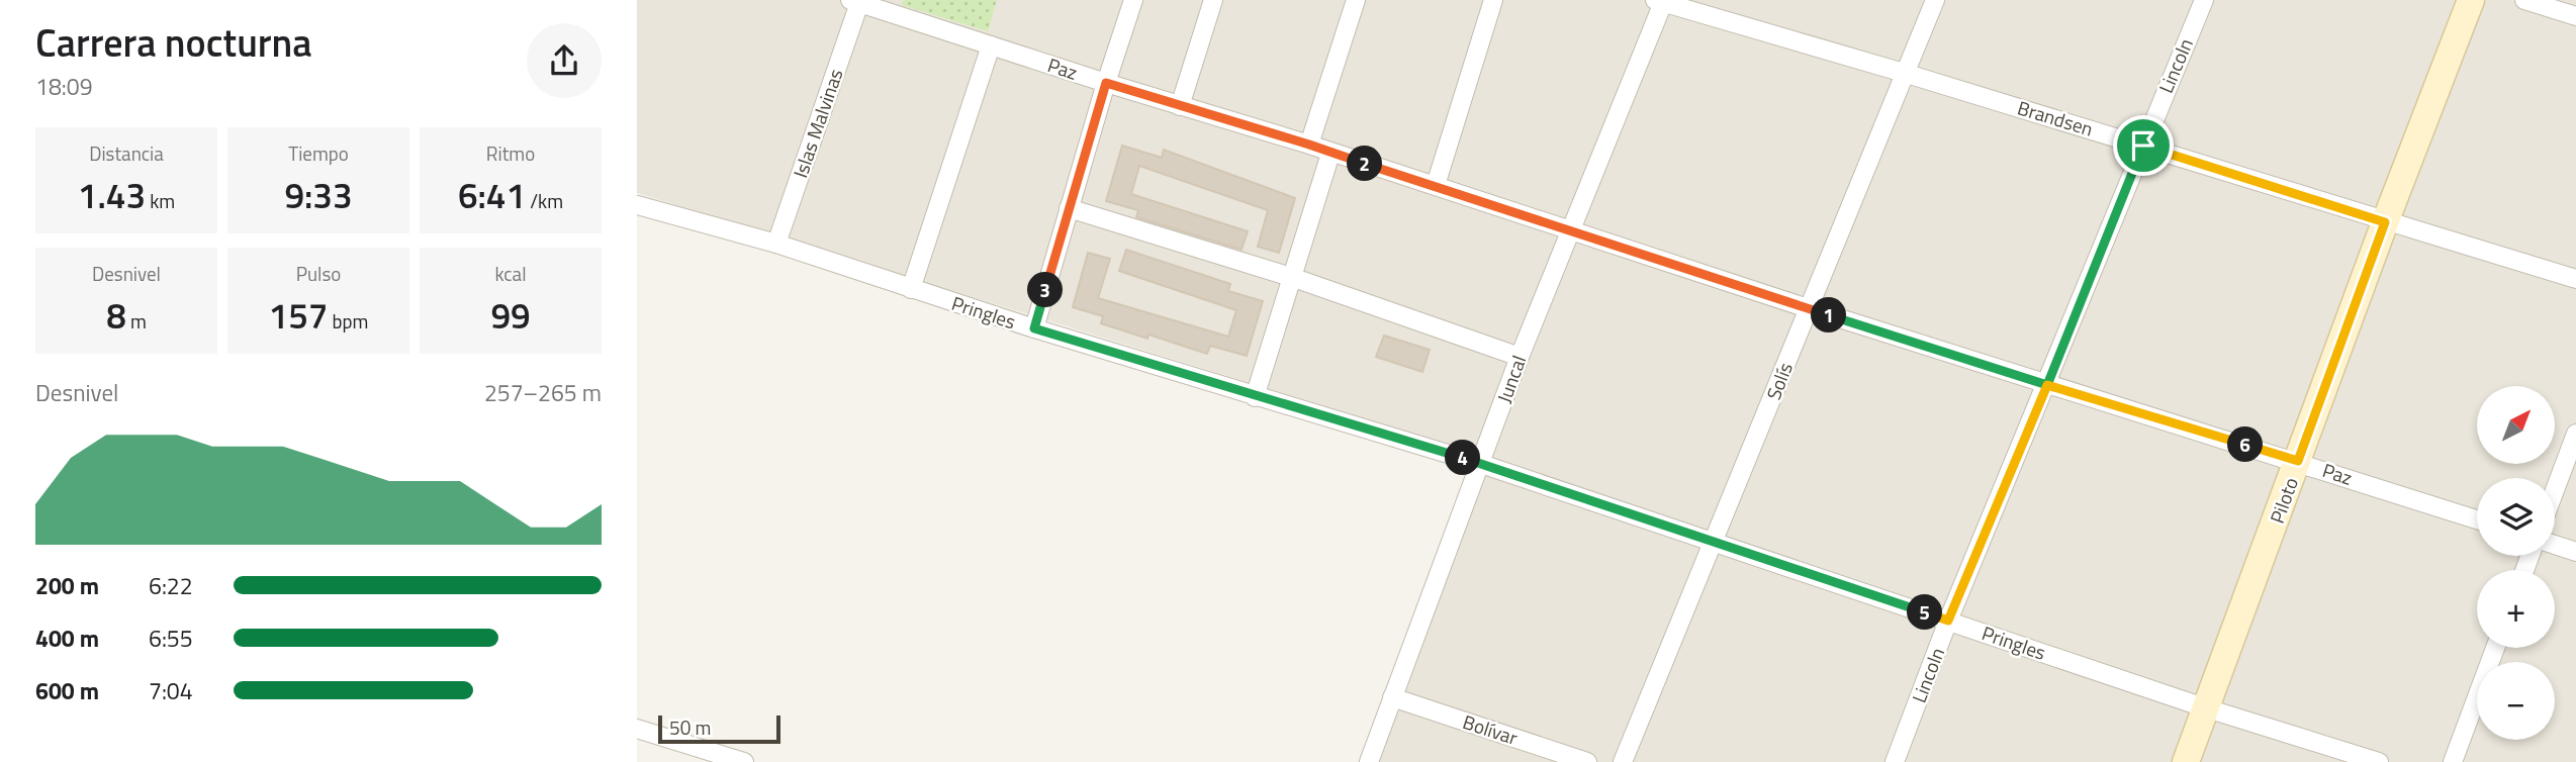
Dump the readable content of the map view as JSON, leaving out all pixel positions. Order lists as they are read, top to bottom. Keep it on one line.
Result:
{"streets":{"main road":["Piloto"],"street":["Lincoln","Paz","Brandsen","Islas Malvinas","Pringles","Juncal","Solís","Bolívar"]},"crossings":[["Lincoln","Paz"],["Lincoln","Brandsen"],["Lincoln","Pringles"],["Paz","Islas Malvinas"],["Paz","Juncal"],["Paz","Solís"],["Paz","Piloto"],["Brandsen","Juncal"],["Brandsen","Solís"],["Brandsen","Piloto"],["Islas Malvinas","Pringles"],["Pringles","Juncal"],["Pringles","Solís"],["Pringles","Piloto"],["Juncal","Bolívar"]],"scale_bar":"50 m","north":"top right","page":{"heading":["Carrera nocturna","18:09"],"stats":[["Distancia","1.43 km"],["Tiempo","9:33"],["Ritmo","6:41 /km"],["Desnivel","8 m"],["Pulso","157 bpm"],["kcal","99"]],"pins":["2","3","1","6","4","5"],"chart":["Desnivel","257–265 m"],"map_buttons":["+","−"],"list":[{"name":"200 m","note":"6:22"},{"name":"400 m","note":"6:55"},{"name":"600 m","note":"7:04"}],"scale":"50 m"}}
